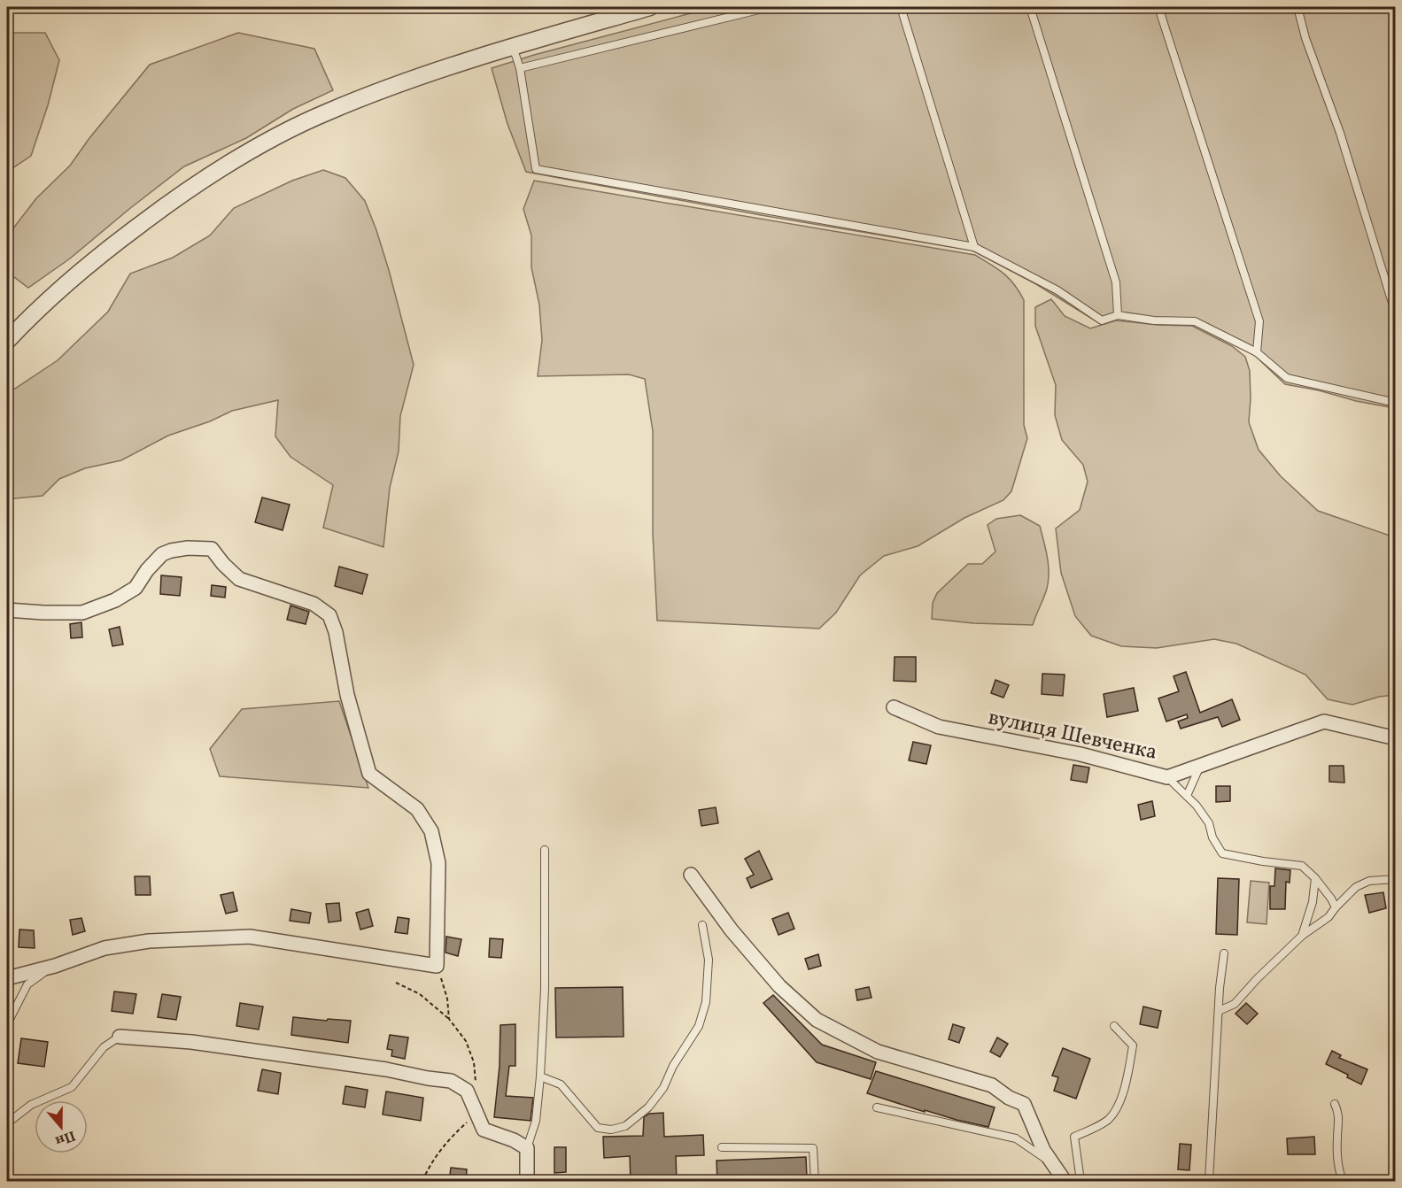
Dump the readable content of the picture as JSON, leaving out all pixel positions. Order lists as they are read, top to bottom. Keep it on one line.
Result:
{"streets":{"street":["вулиця Шевченка"]},"north":"bottom"}
